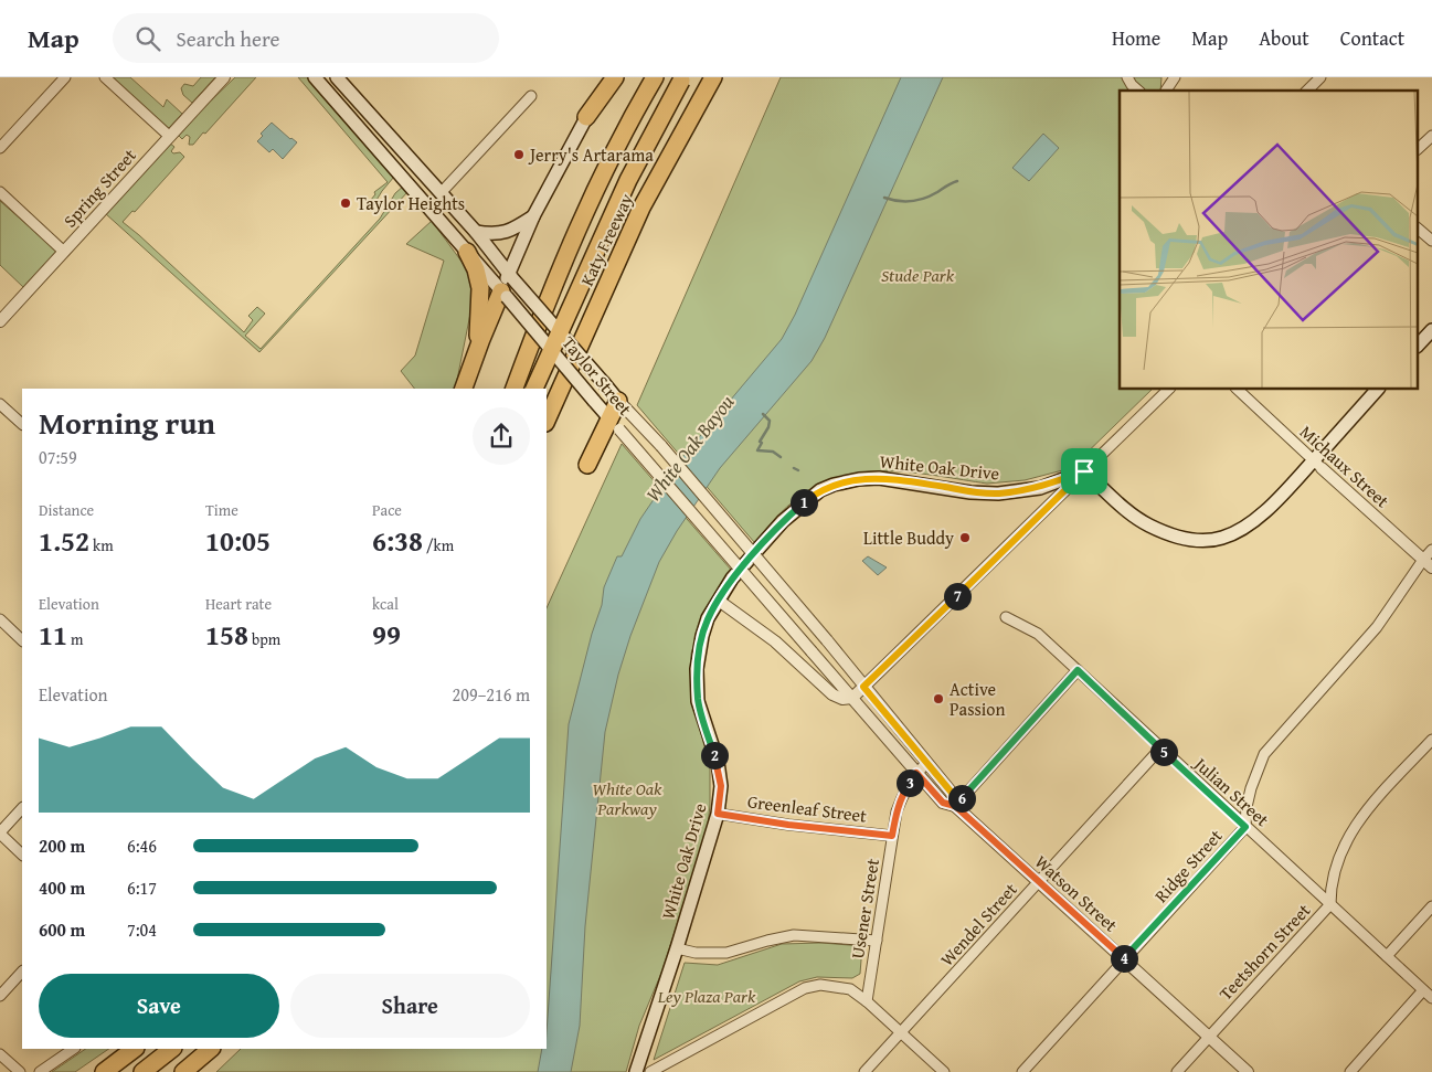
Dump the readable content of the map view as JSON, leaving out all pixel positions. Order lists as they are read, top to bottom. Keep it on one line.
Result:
{"streets":{"highway":["Katy Freeway"],"main road":["Taylor Street","White Oak Drive"],"street":["Spring Street","Michaux Street","Julian Street","Greenleaf Street","Ridge Street","Watson Street","Usener Street","Wendel Street","Teetshorn Street"]},"crossings":[["Taylor Street","Watson Street"],["Michaux Street","Ridge Street"],["White Oak Drive","Greenleaf Street"],["Julian Street","Ridge Street"],["Julian Street","Wendel Street"],["Julian Street","Teetshorn Street"],["Greenleaf Street","Usener Street"],["Ridge Street","Watson Street"],["Watson Street","Usener Street"],["Watson Street","Wendel Street"],["Watson Street","Teetshorn Street"]],"water":["White Oak Bayou"],"parks":["Stude Park","White Oak Parkway","Ley Plaza Park"],"places":["Jerry's Artarama","Taylor Heights","Little Buddy","Active Passion"],"page":{"header":"Map","search":"Search here","nav":["Home","Map","About","Contact"],"heading":["Morning run","07:59"],"stats":[["Distance","1.52 km"],["Time","10:05"],["Pace","6:38 /km"],["Elevation","11 m"],["Heart rate","158 bpm"],["kcal","99"]],"pins":["1","7","5","2","3","6","4"],"chart":["Elevation","209–216 m"],"list":[{"name":"200 m","note":"6:46"},{"name":"400 m","note":"6:17"},{"name":"600 m","note":"7:04"}],"buttons":["Save","Share"]}}
